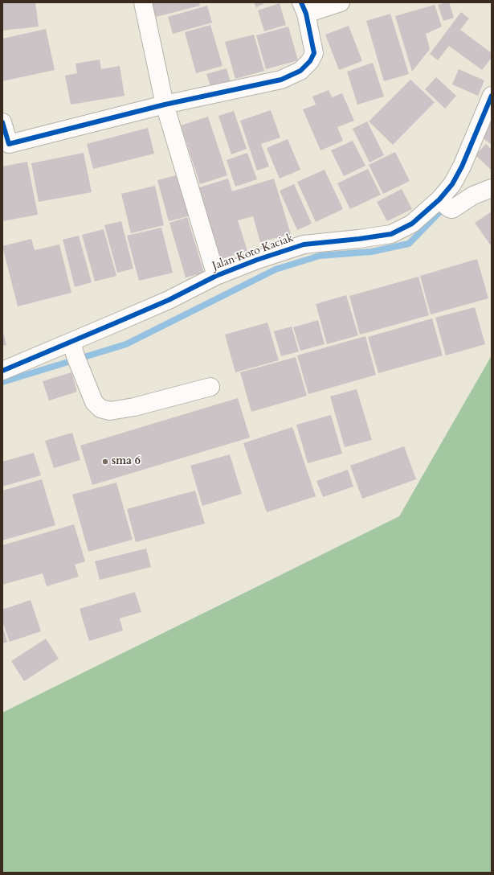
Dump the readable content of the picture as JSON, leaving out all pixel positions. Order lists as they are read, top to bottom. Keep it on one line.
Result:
{"streets":{"street":["Jalan Koto Kaciak"]},"places":["sma 6"]}
